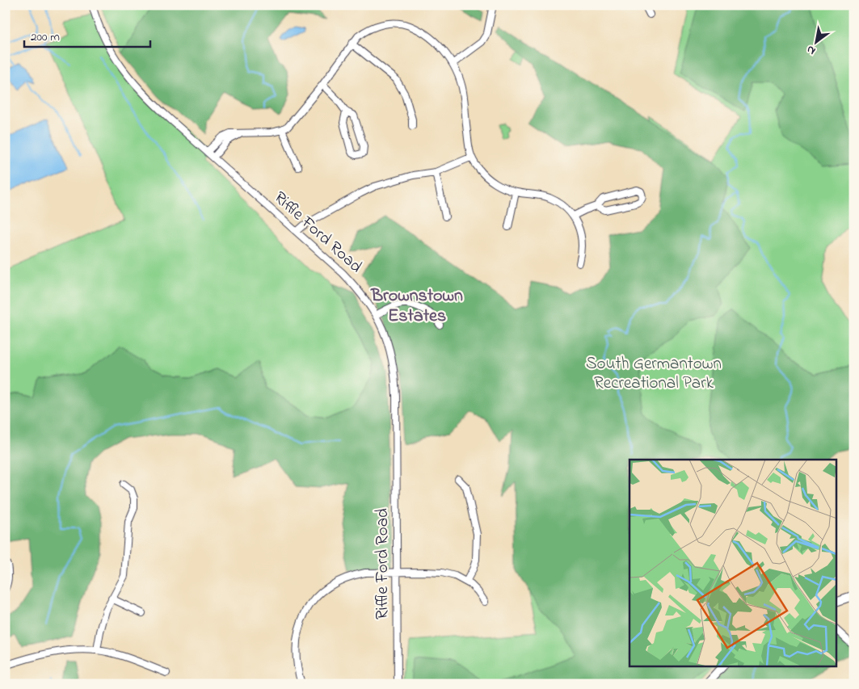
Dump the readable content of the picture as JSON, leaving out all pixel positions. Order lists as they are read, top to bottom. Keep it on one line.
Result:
{"streets":{"street":["Riffle Ford Road"]},"districts":["Brownstown Estates"],"parks":["South Germantown Recreational Park"],"scale_bar":"200 m","north":"bottom left"}
